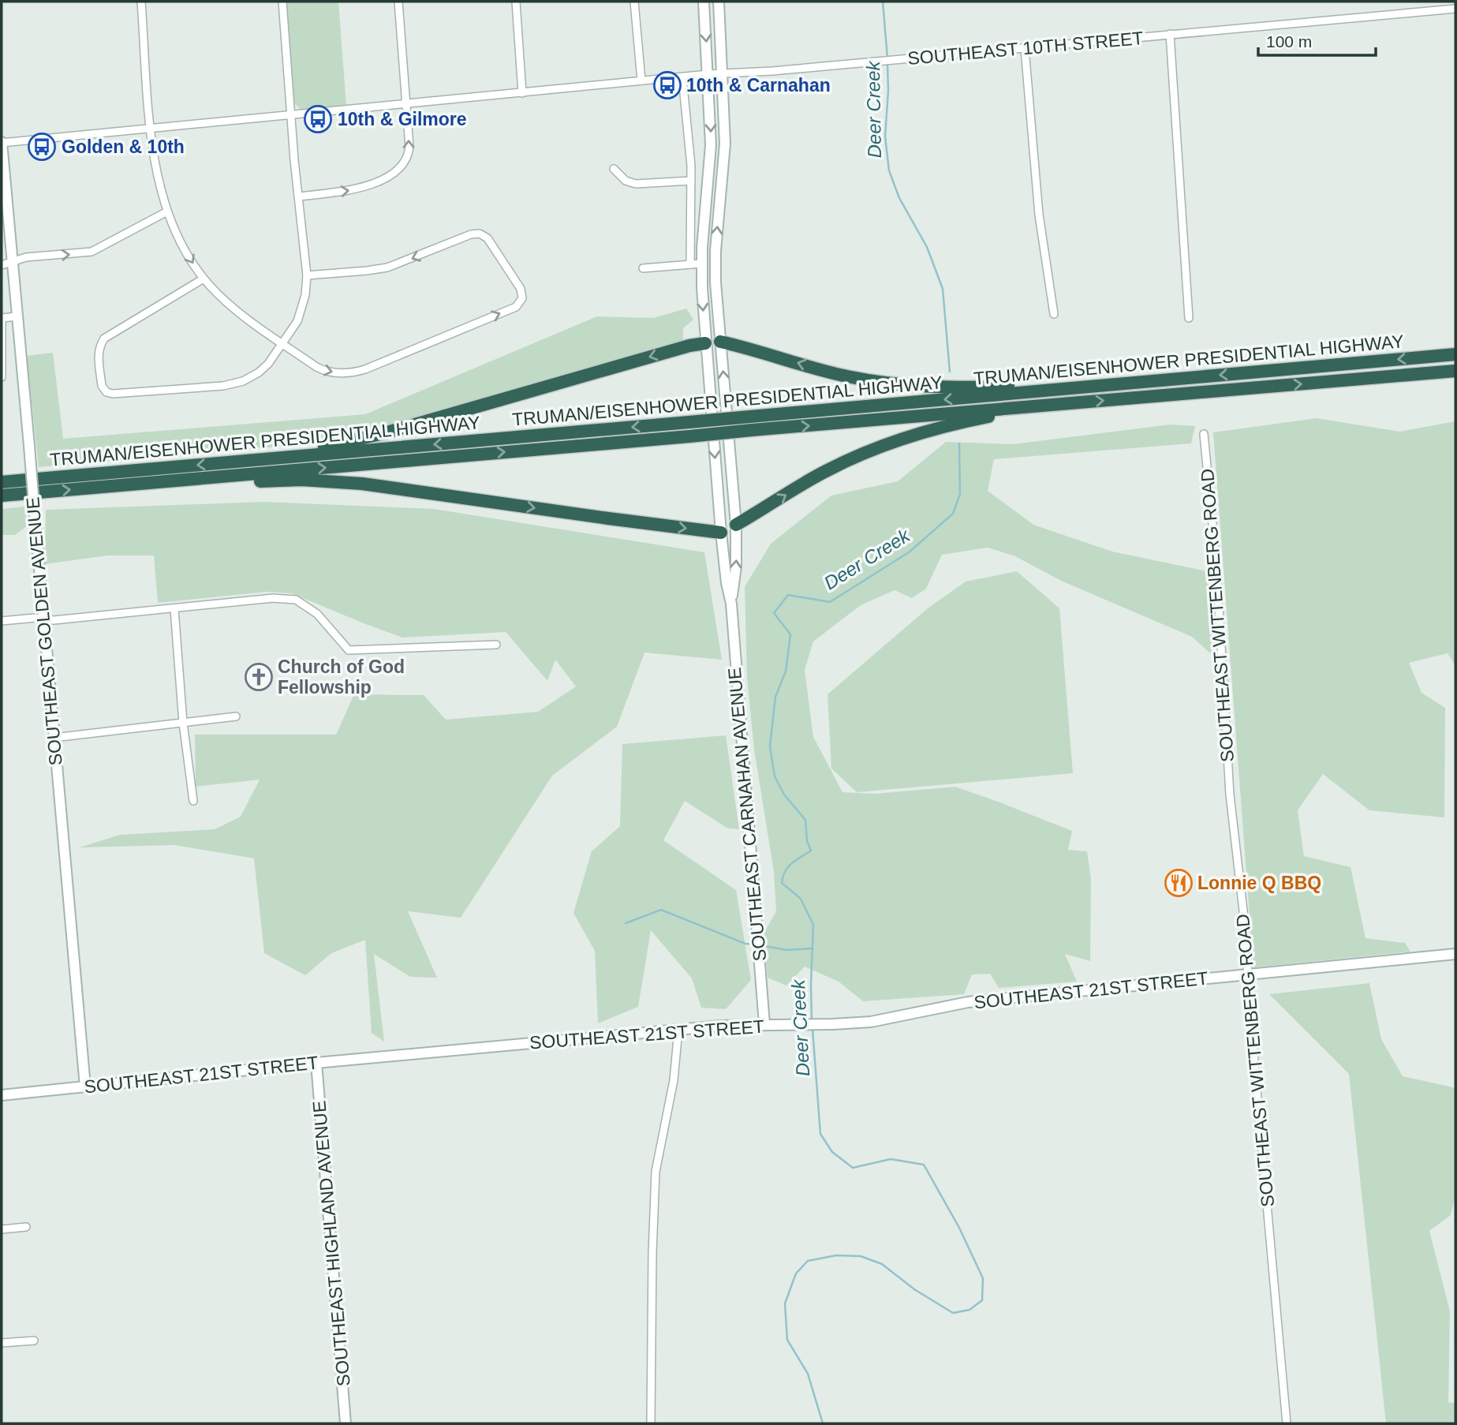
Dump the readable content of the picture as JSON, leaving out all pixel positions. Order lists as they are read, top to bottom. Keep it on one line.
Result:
{"streets":{"highway":["TRUMAN/EISENHOWER PRESIDENTIAL HIGHWAY"],"street":["SOUTHEAST 10TH STREET","SOUTHEAST WITTENBERG ROAD","SOUTHEAST GOLDEN AVENUE","SOUTHEAST CARNAHAN AVENUE","SOUTHEAST 21ST STREET","SOUTHEAST HIGHLAND AVENUE"]},"crossings":[["SOUTHEAST 10TH STREET","SOUTHEAST GOLDEN AVENUE"],["SOUTHEAST 10TH STREET","SOUTHEAST CARNAHAN AVENUE"],["SOUTHEAST WITTENBERG ROAD","SOUTHEAST 21ST STREET"],["SOUTHEAST GOLDEN AVENUE","SOUTHEAST 21ST STREET"],["SOUTHEAST CARNAHAN AVENUE","SOUTHEAST 21ST STREET"],["SOUTHEAST 21ST STREET","SOUTHEAST HIGHLAND AVENUE"]],"water":["Deer Creek"],"places":{"bus stop":["10th & Carnahan","10th & Gilmore","Golden & 10th"],"church":["Church of God Fellowship"],"restaurant":["Lonnie Q BBQ"]},"scale_bar":"100 m"}
